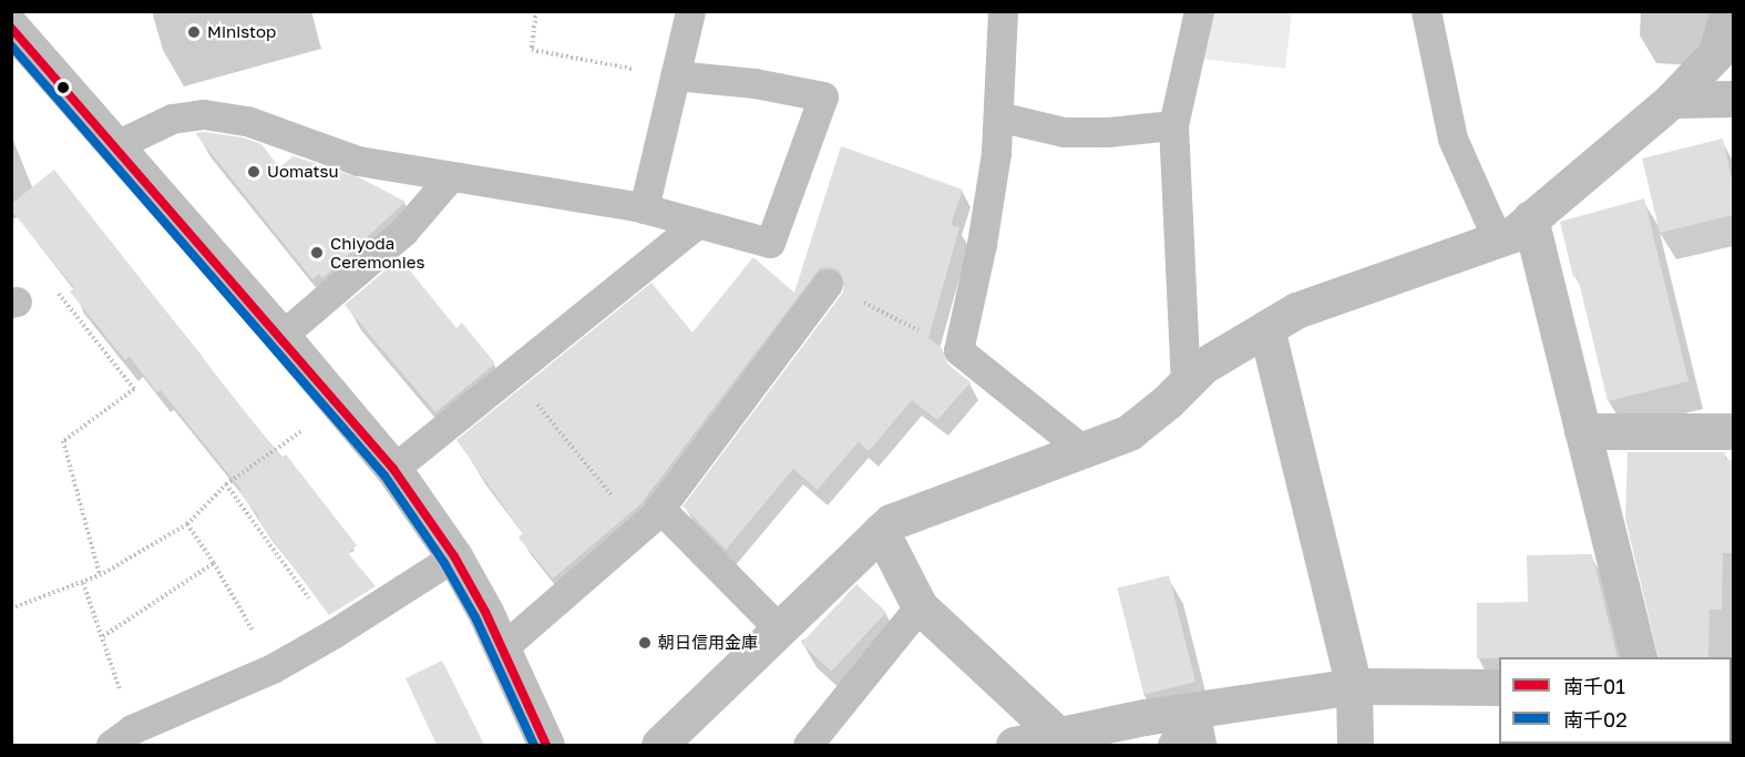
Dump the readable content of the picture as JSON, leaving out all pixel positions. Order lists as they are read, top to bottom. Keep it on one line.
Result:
{"places":["Ministop","Uomatsu","Chiyoda Ceremonies","朝日信用金庫"],"lines":["transit line 南千01","transit line 南千02"],"legend":["南千01","南千02"]}
